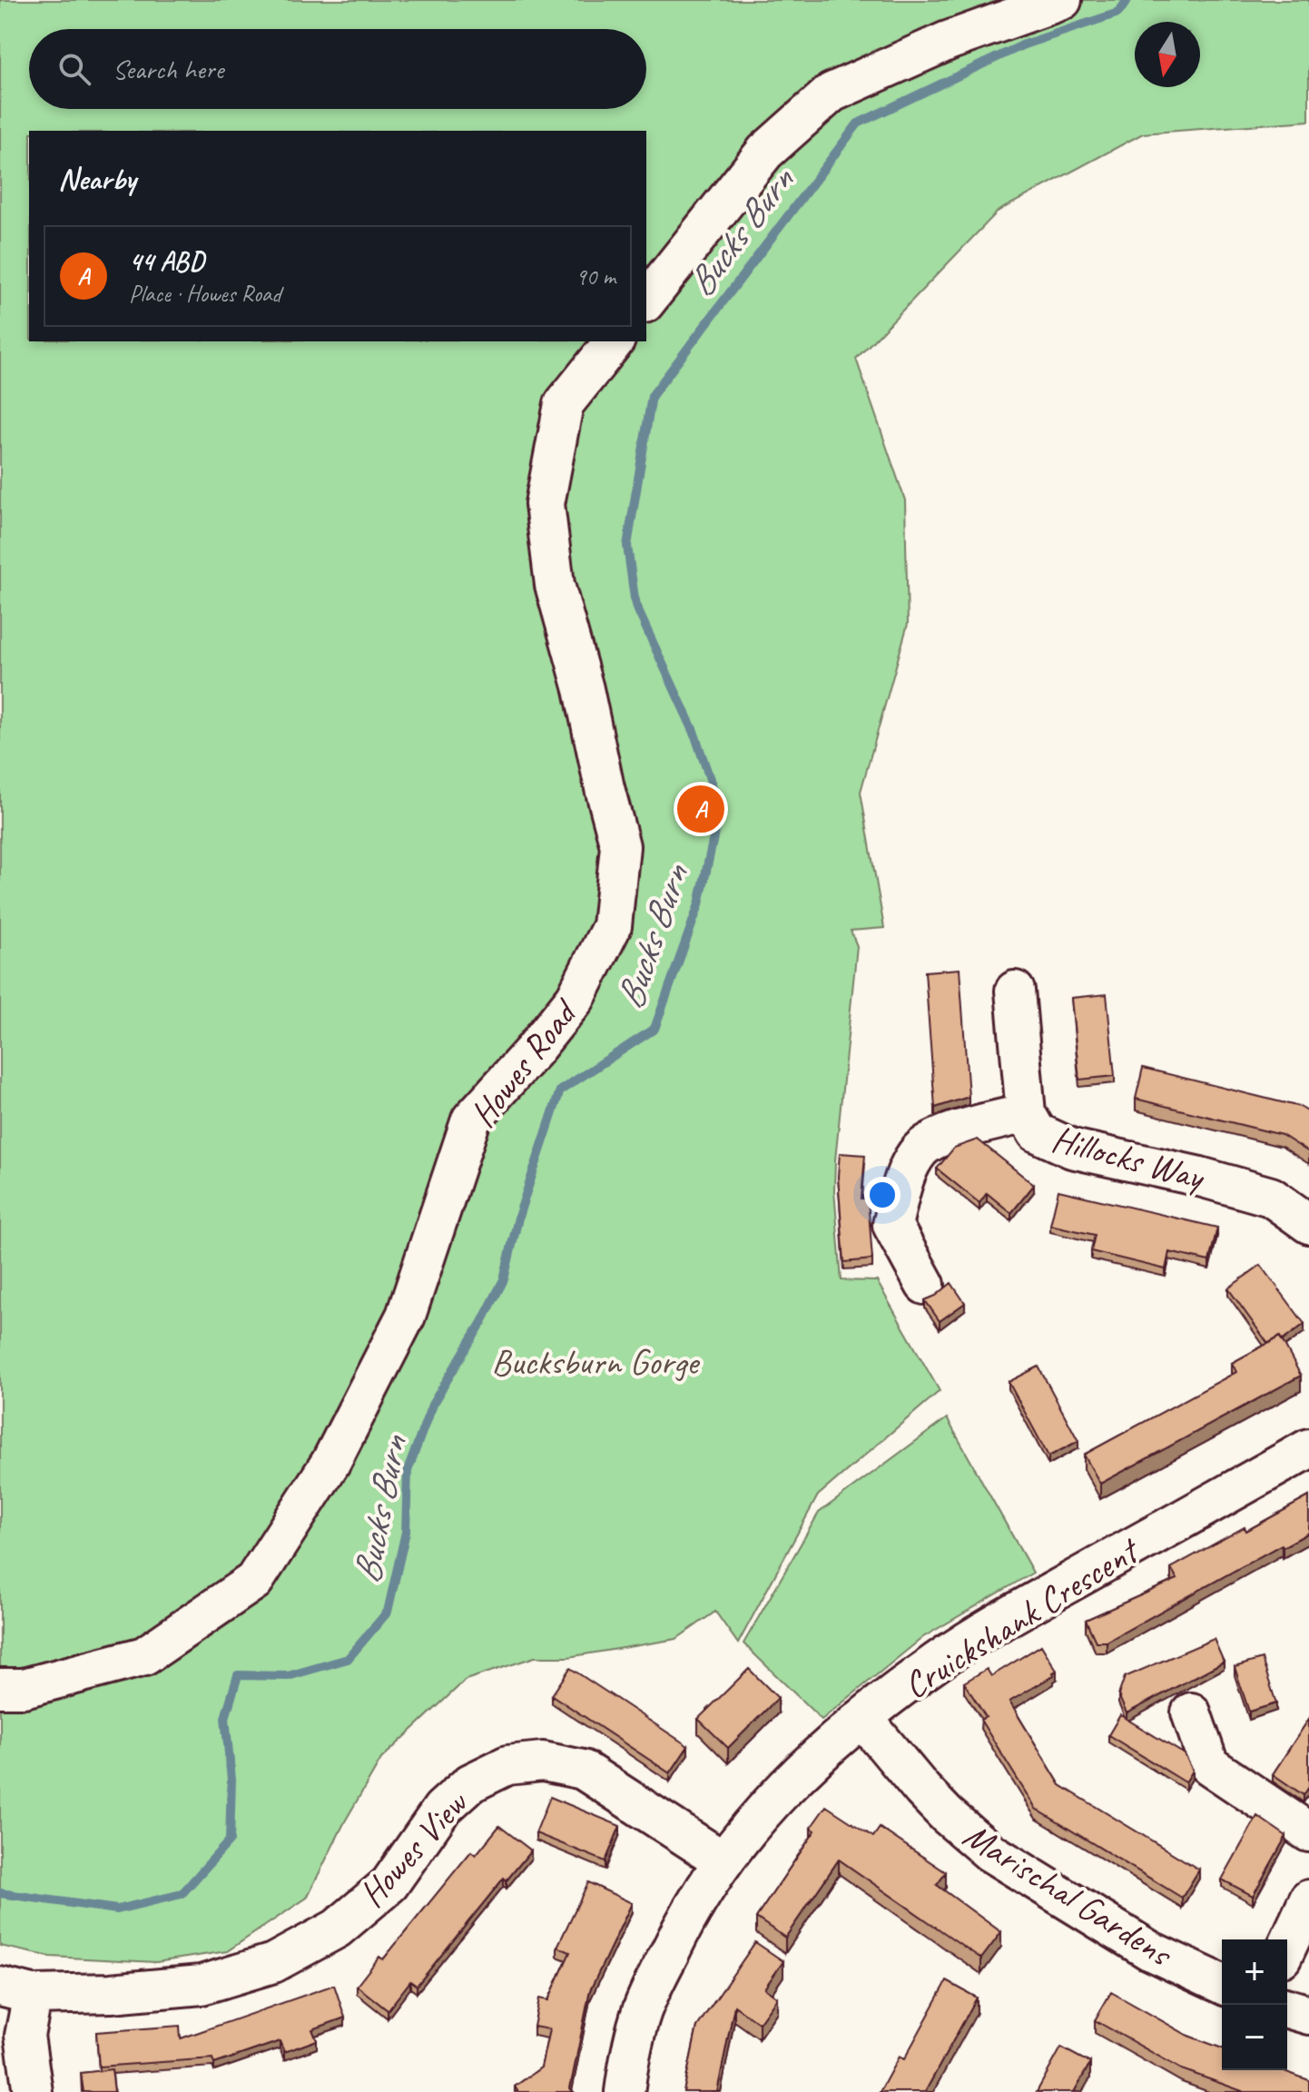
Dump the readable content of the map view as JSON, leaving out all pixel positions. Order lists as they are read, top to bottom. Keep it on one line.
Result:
{"streets":{"street":["Howes Road","Hillocks Way","Cruickshank Crescent","Howes View","Marischal Gardens"]},"crossings":[["Cruickshank Crescent","Howes View"],["Cruickshank Crescent","Marischal Gardens"]],"water":["Bucks Burn"],"parks":["Bucksburn Gorge"],"north":"bottom","page":{"search":"Search here","heading":"Nearby","list":[{"mark":"A","name":"44 ABD","note":"Place · Howes Road","value":"90 m"}],"pins":"A","map_buttons":["+","−"]}}
